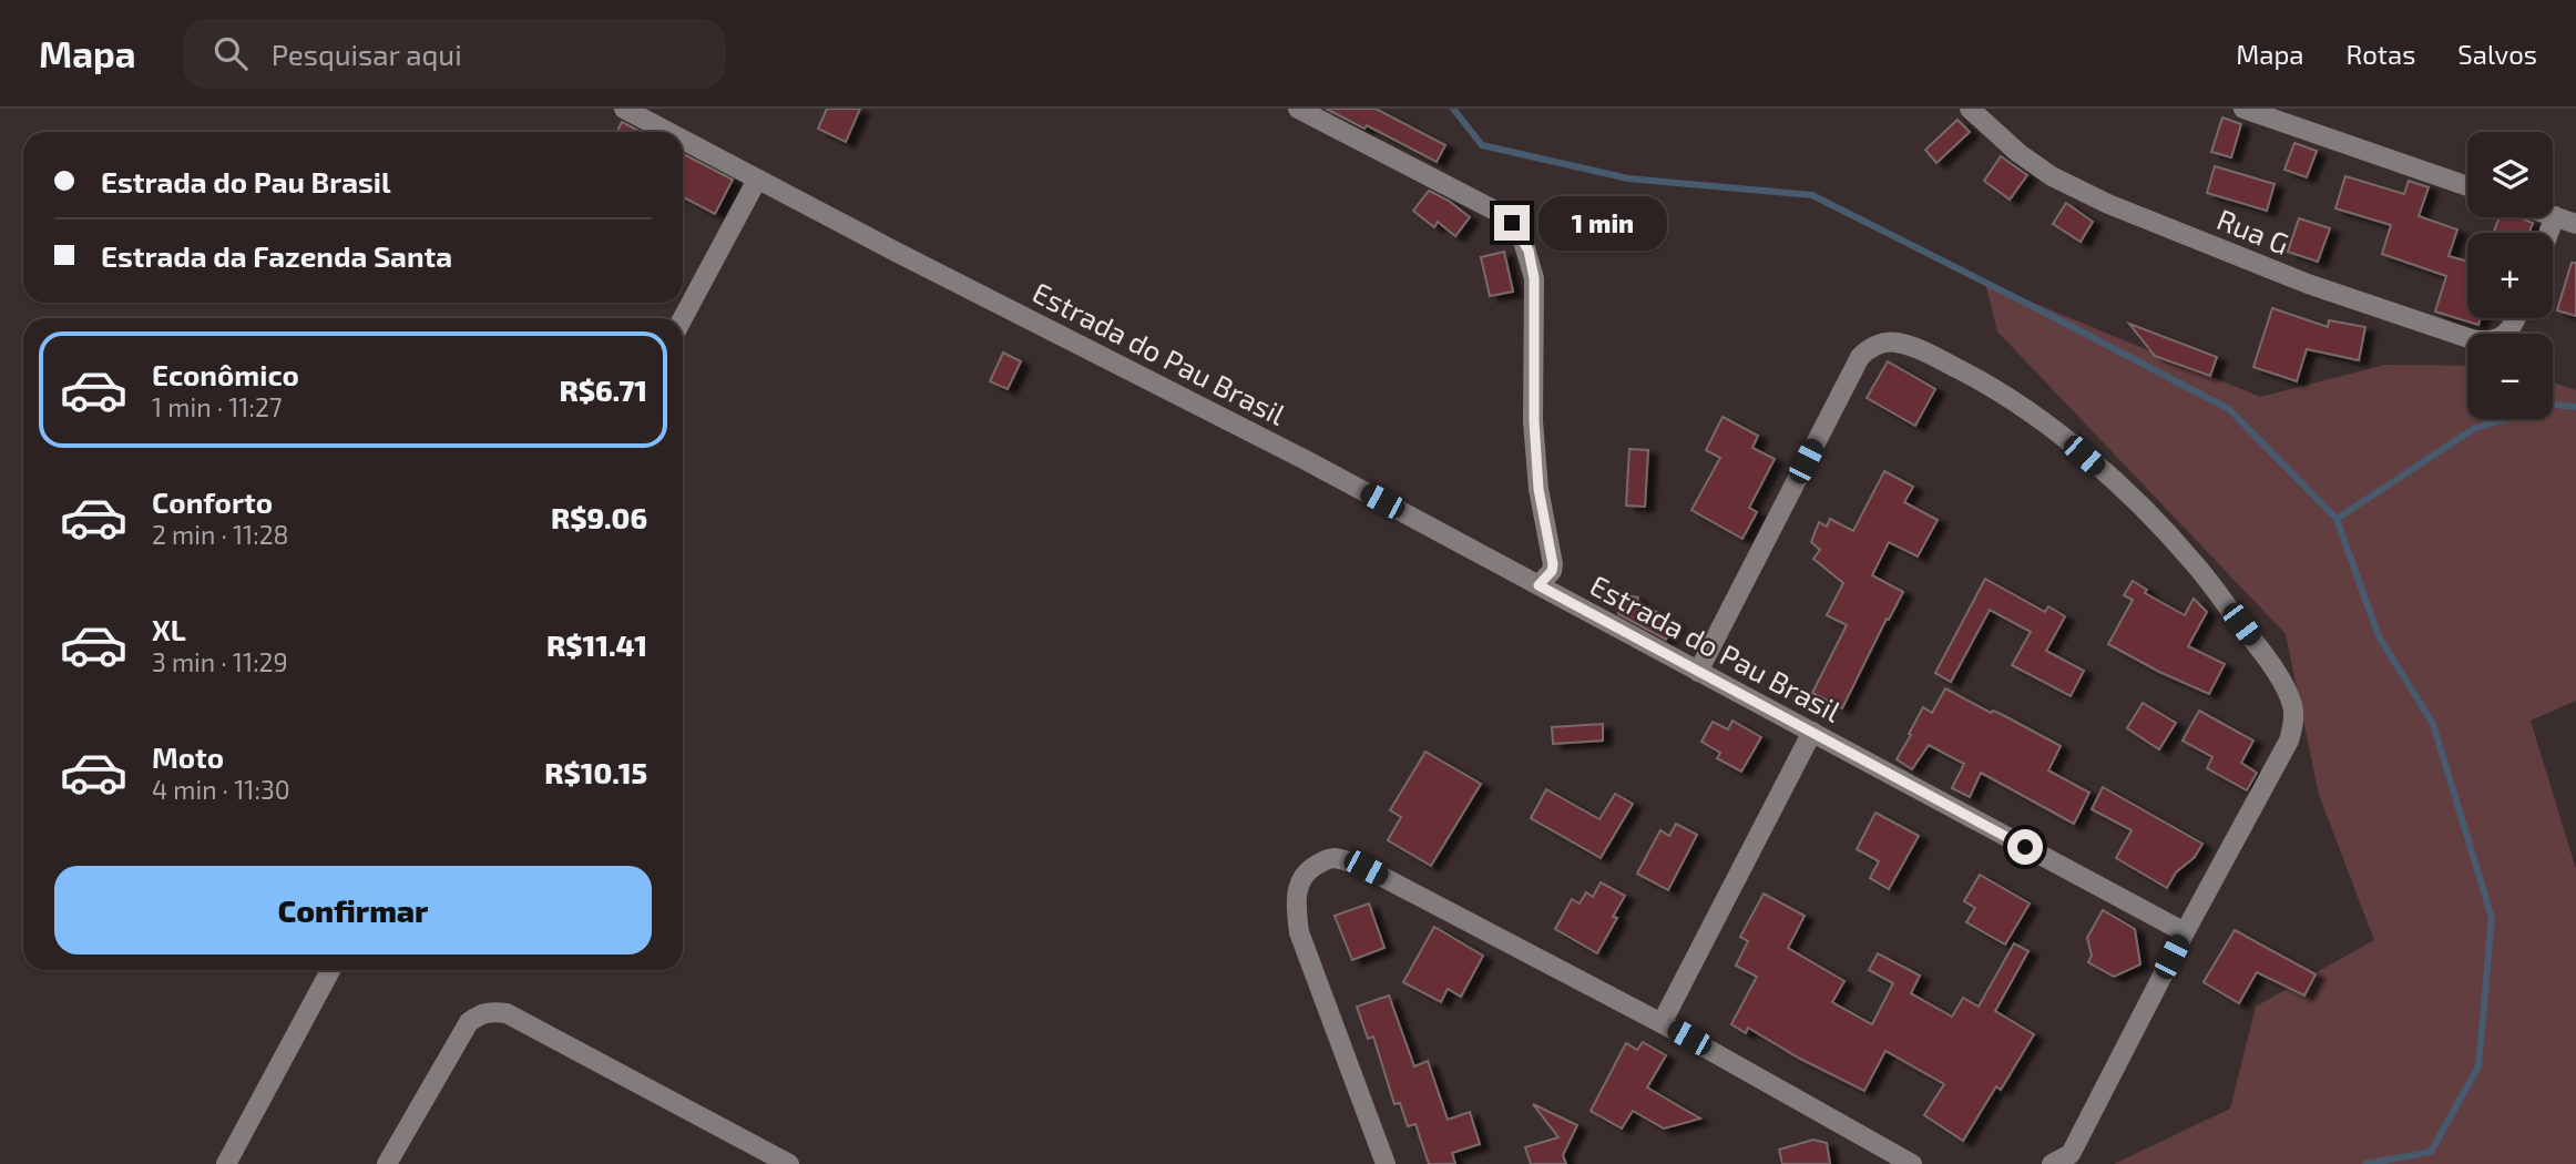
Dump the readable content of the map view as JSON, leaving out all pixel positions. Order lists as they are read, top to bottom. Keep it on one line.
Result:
{"streets":{"street":["Rua G","Estrada do Pau Brasil"]},"page":{"header":"Mapa","search":"Pesquisar aqui","nav":["Mapa","Rotas","Salvos"],"map_buttons":["+","−"],"banner":["Estrada do Pau Brasil","Estrada da Fazenda Santa"],"bubble":"1 min","list":[{"name":"Econômico","note":"1 min · 11:27","value":"R$6.71"},{"name":"Conforto","note":"2 min · 11:28","value":"R$9.06"},{"name":"XL","note":"3 min · 11:29","value":"R$11.41"},{"name":"Moto","note":"4 min · 11:30","value":"R$10.15"}],"buttons":"Confirmar"}}
